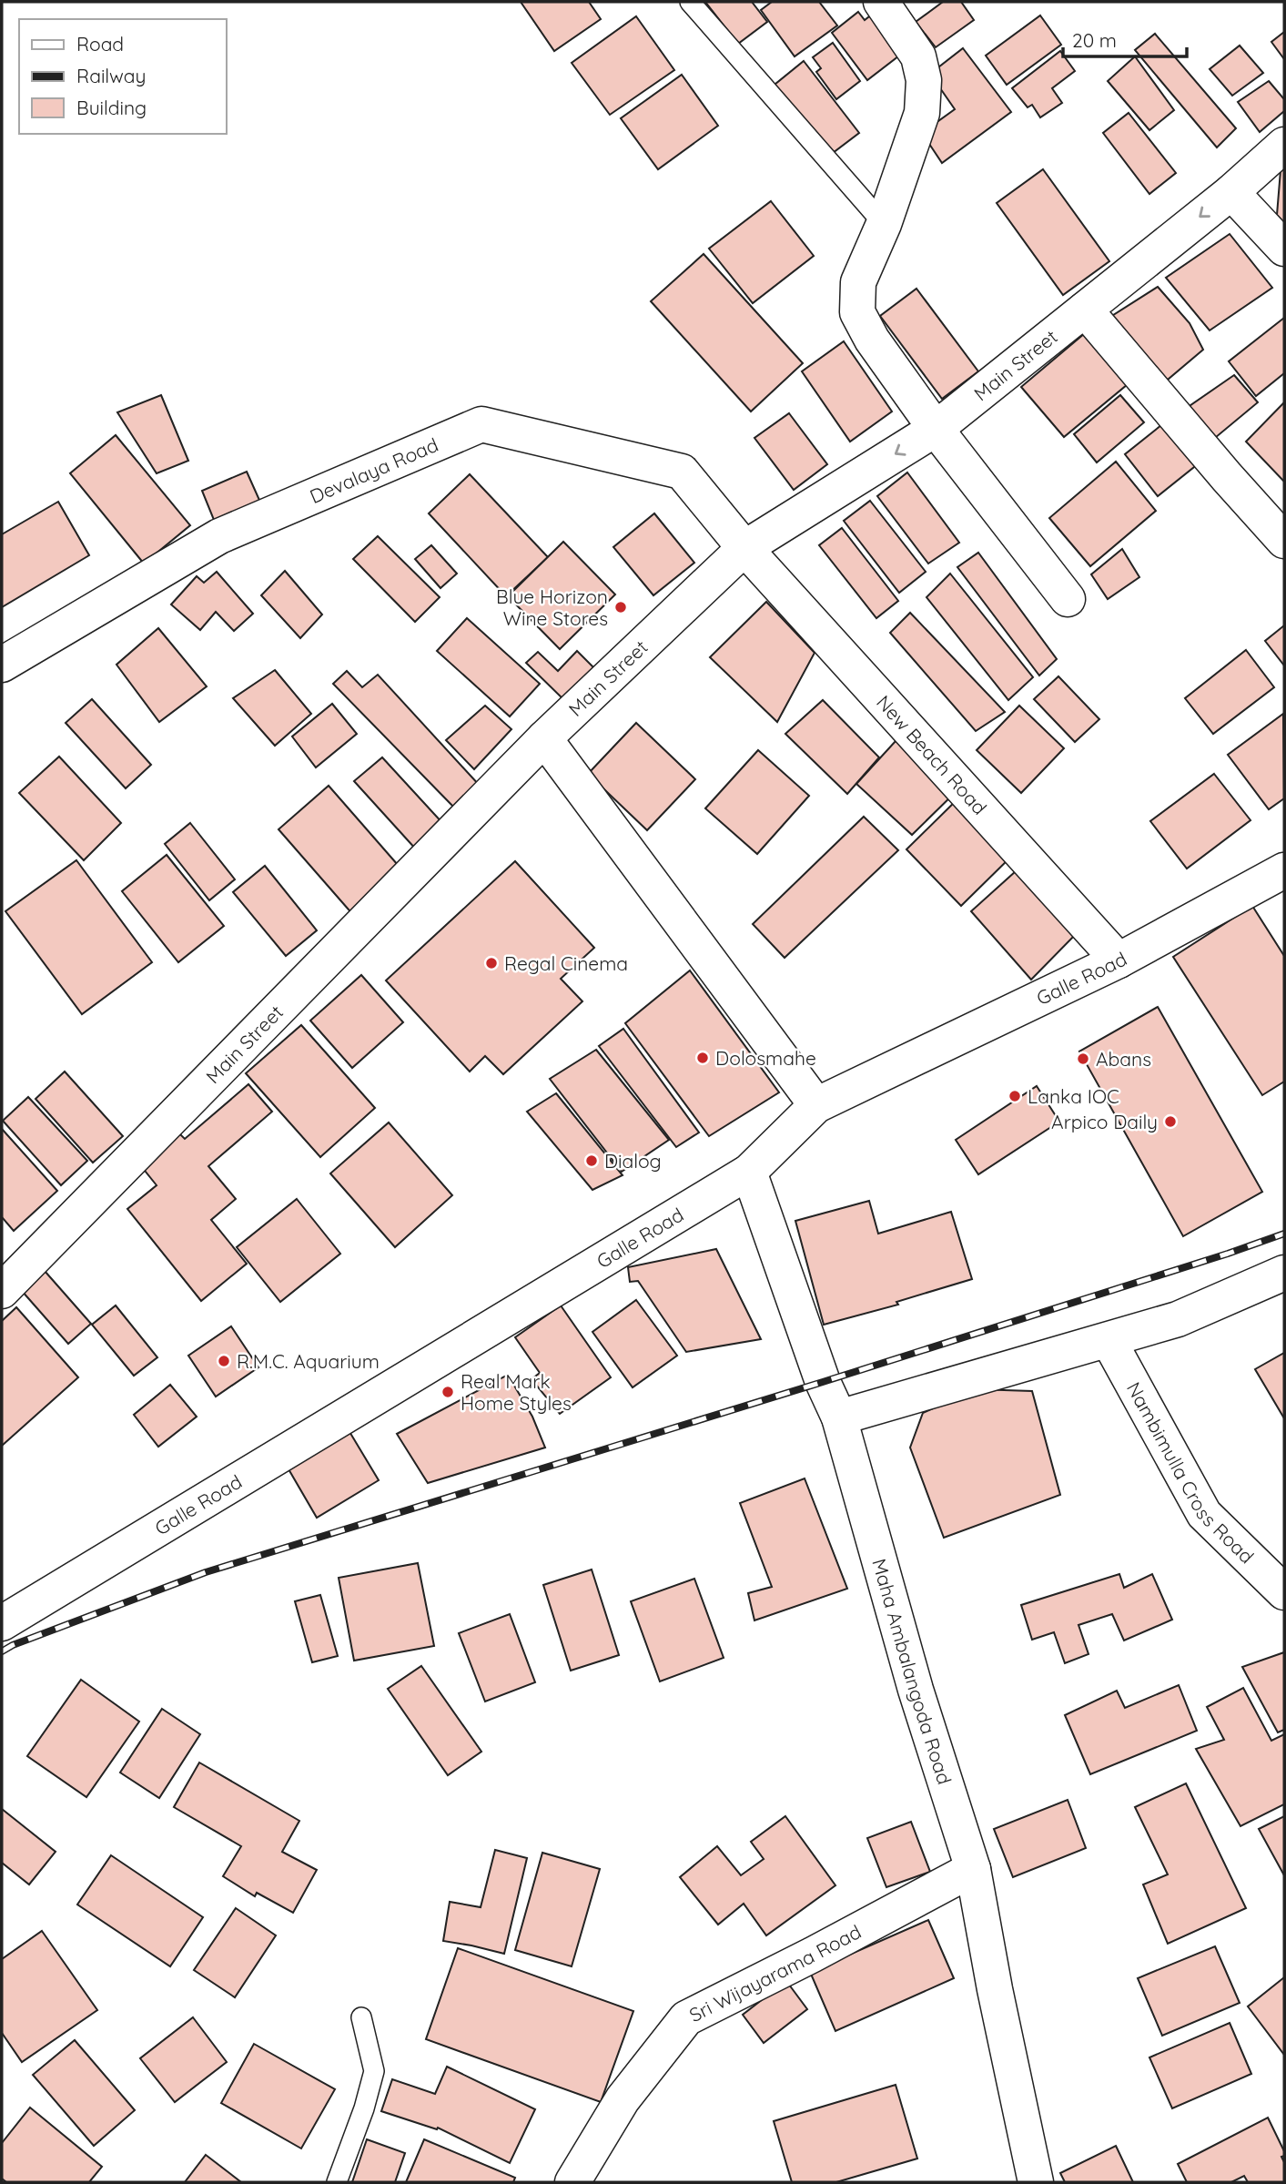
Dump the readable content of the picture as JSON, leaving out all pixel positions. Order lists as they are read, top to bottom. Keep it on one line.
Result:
{"streets":{"main road":["Main Street","Devalaya Road","New Beach Road","Galle Road","Nambimulla Cross Road","Maha Ambalangoda Road","Sri Wijayarama Road"]},"crossings":[["Main Street","Devalaya Road"],["Main Street","New Beach Road"],["Devalaya Road","New Beach Road"],["New Beach Road","Galle Road"],["Galle Road","Maha Ambalangoda Road"],["Maha Ambalangoda Road","Sri Wijayarama Road"]],"places":["Blue Horizon Wine Stores","Regal Cinema","Dolosmahe","Abans","Lanka IOC","Arpico Daily","Dialog","R.M.C. Aquarium","Real Mark Home Styles"],"legend":["Road","Railway","Building"],"scale_bar":"20 m"}
